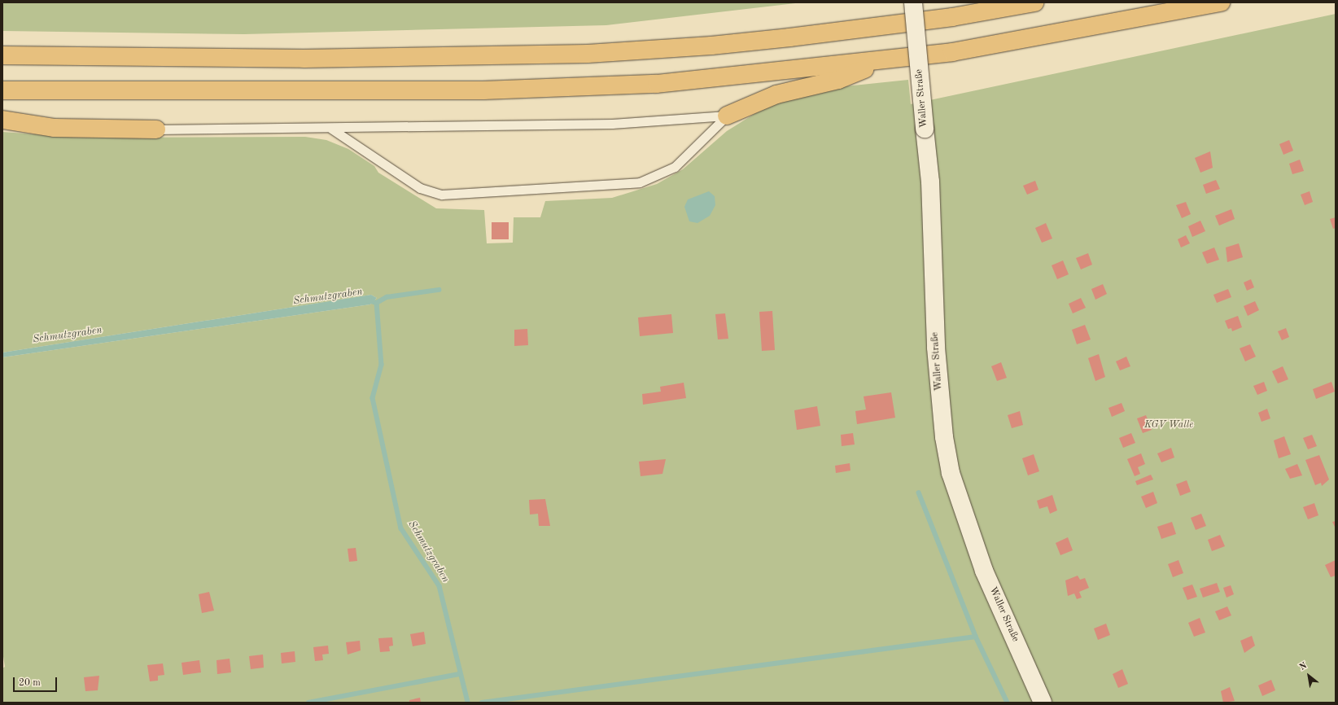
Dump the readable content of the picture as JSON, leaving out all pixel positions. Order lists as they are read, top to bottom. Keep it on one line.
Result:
{"streets":{"street":["Waller Straße"]},"water":["Schmutzgraben"],"parks":["KGV Walle"],"scale_bar":"20 m","north":"top left"}
